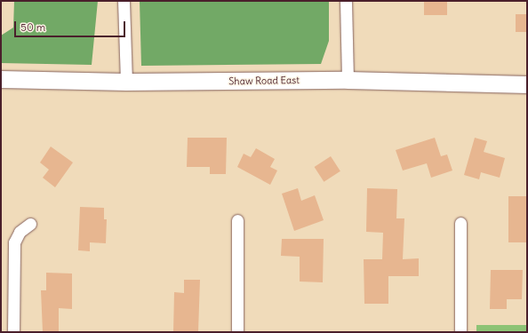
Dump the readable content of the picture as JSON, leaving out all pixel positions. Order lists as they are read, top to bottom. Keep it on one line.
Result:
{"streets":{"main road":["Shaw Road East"]},"scale_bar":"50 m"}
